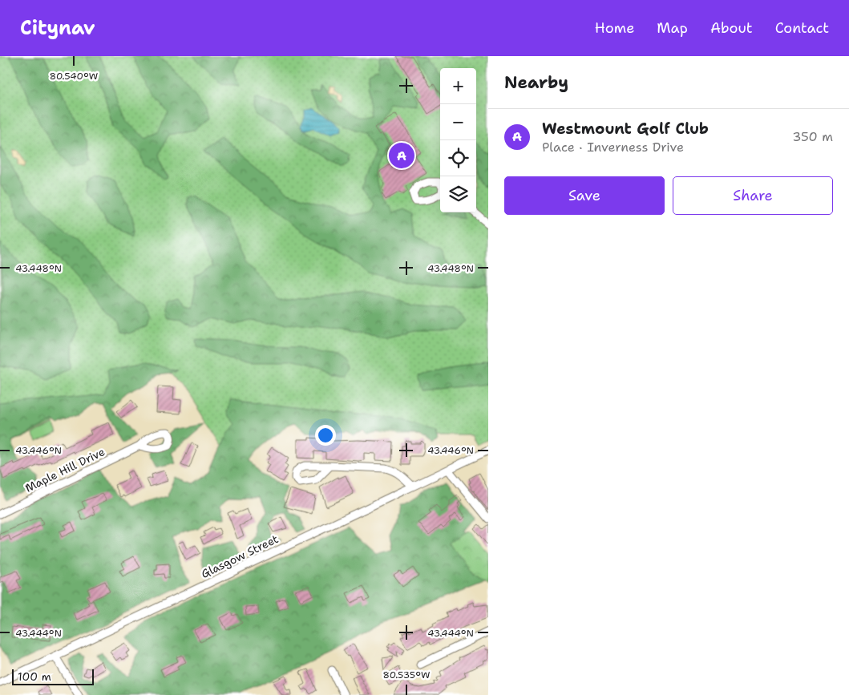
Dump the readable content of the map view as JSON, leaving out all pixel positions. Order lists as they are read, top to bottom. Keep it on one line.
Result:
{"streets":{"street":["Maple Hill Drive","Glasgow Street"]},"scale_bar":"100 m","page":{"header":"Citynav","nav":["Home","Map","About","Contact"],"heading":"Nearby","map_buttons":["+","−"],"list":[{"mark":"A","name":"Westmount Golf Club","note":"Place · Inverness Drive","value":"350 m"}],"pins":"A","buttons":["Save","Share"],"scale":"100 m"},"coordinates":["80.540°W","43.448°N","43.446°N","43.444°N","80.535°W"]}
